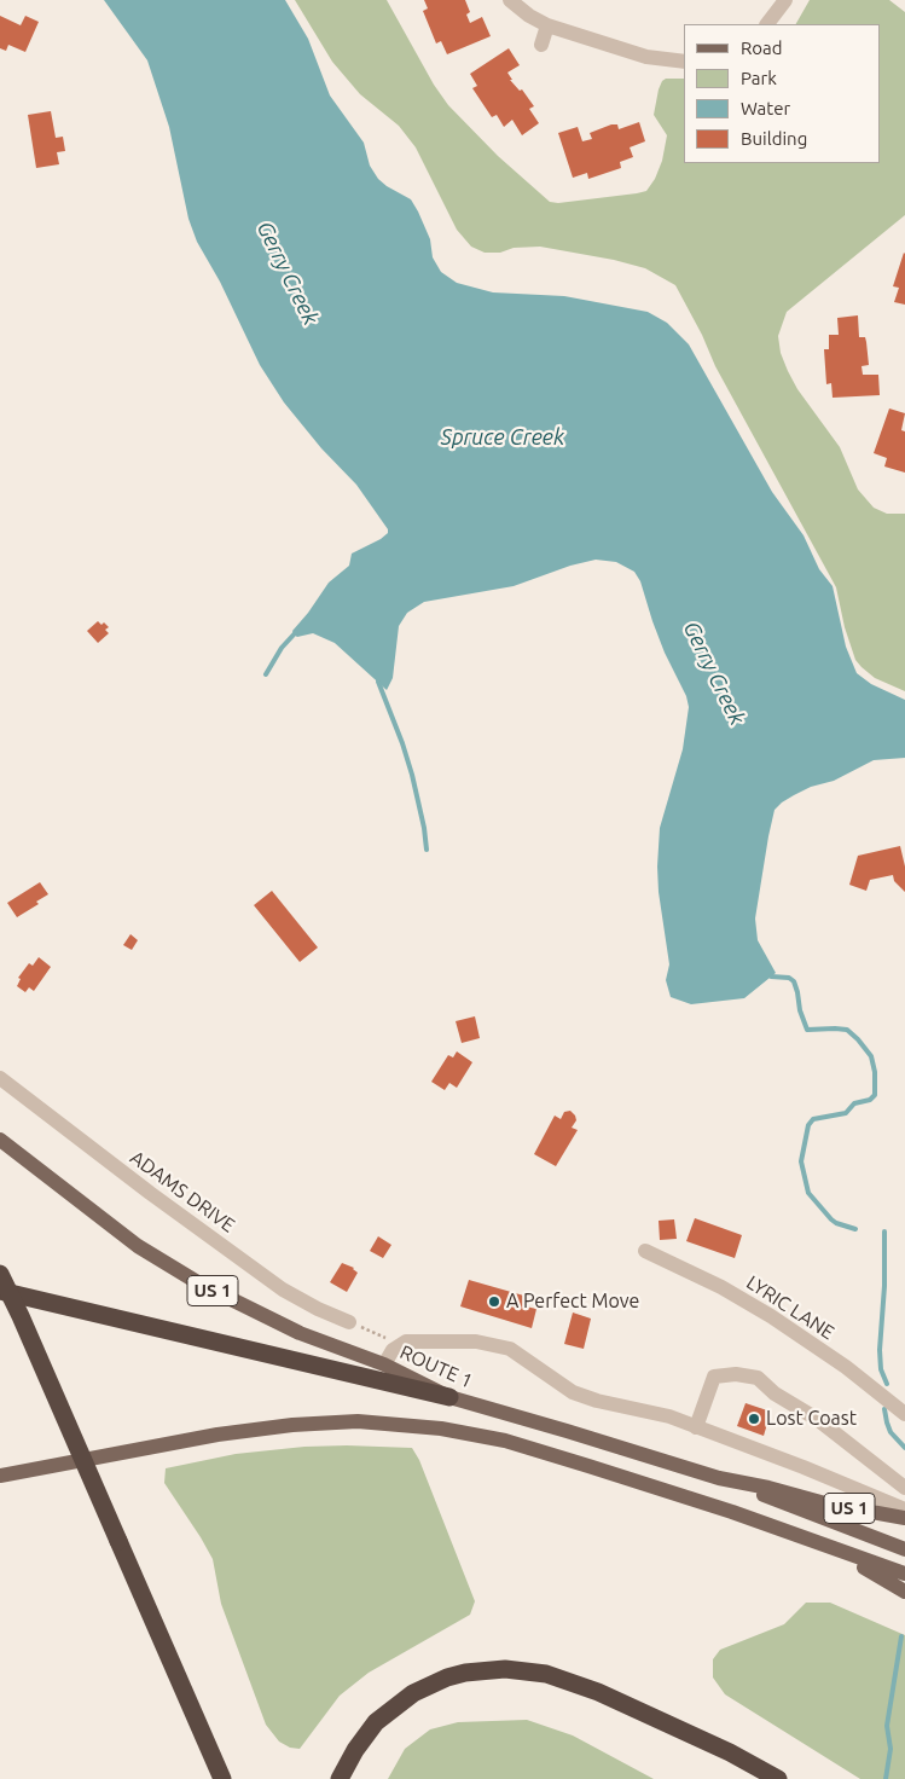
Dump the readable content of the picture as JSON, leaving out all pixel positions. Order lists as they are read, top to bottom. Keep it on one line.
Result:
{"streets":{"main road":["US 1","ROUTE 1"],"street":["ADAMS DRIVE","LYRIC LANE"]},"water":["Gerry Creek","Spruce Creek"],"places":["A Perfect Move","Lost Coast"],"legend":["Road","Park","Water","Building"]}
